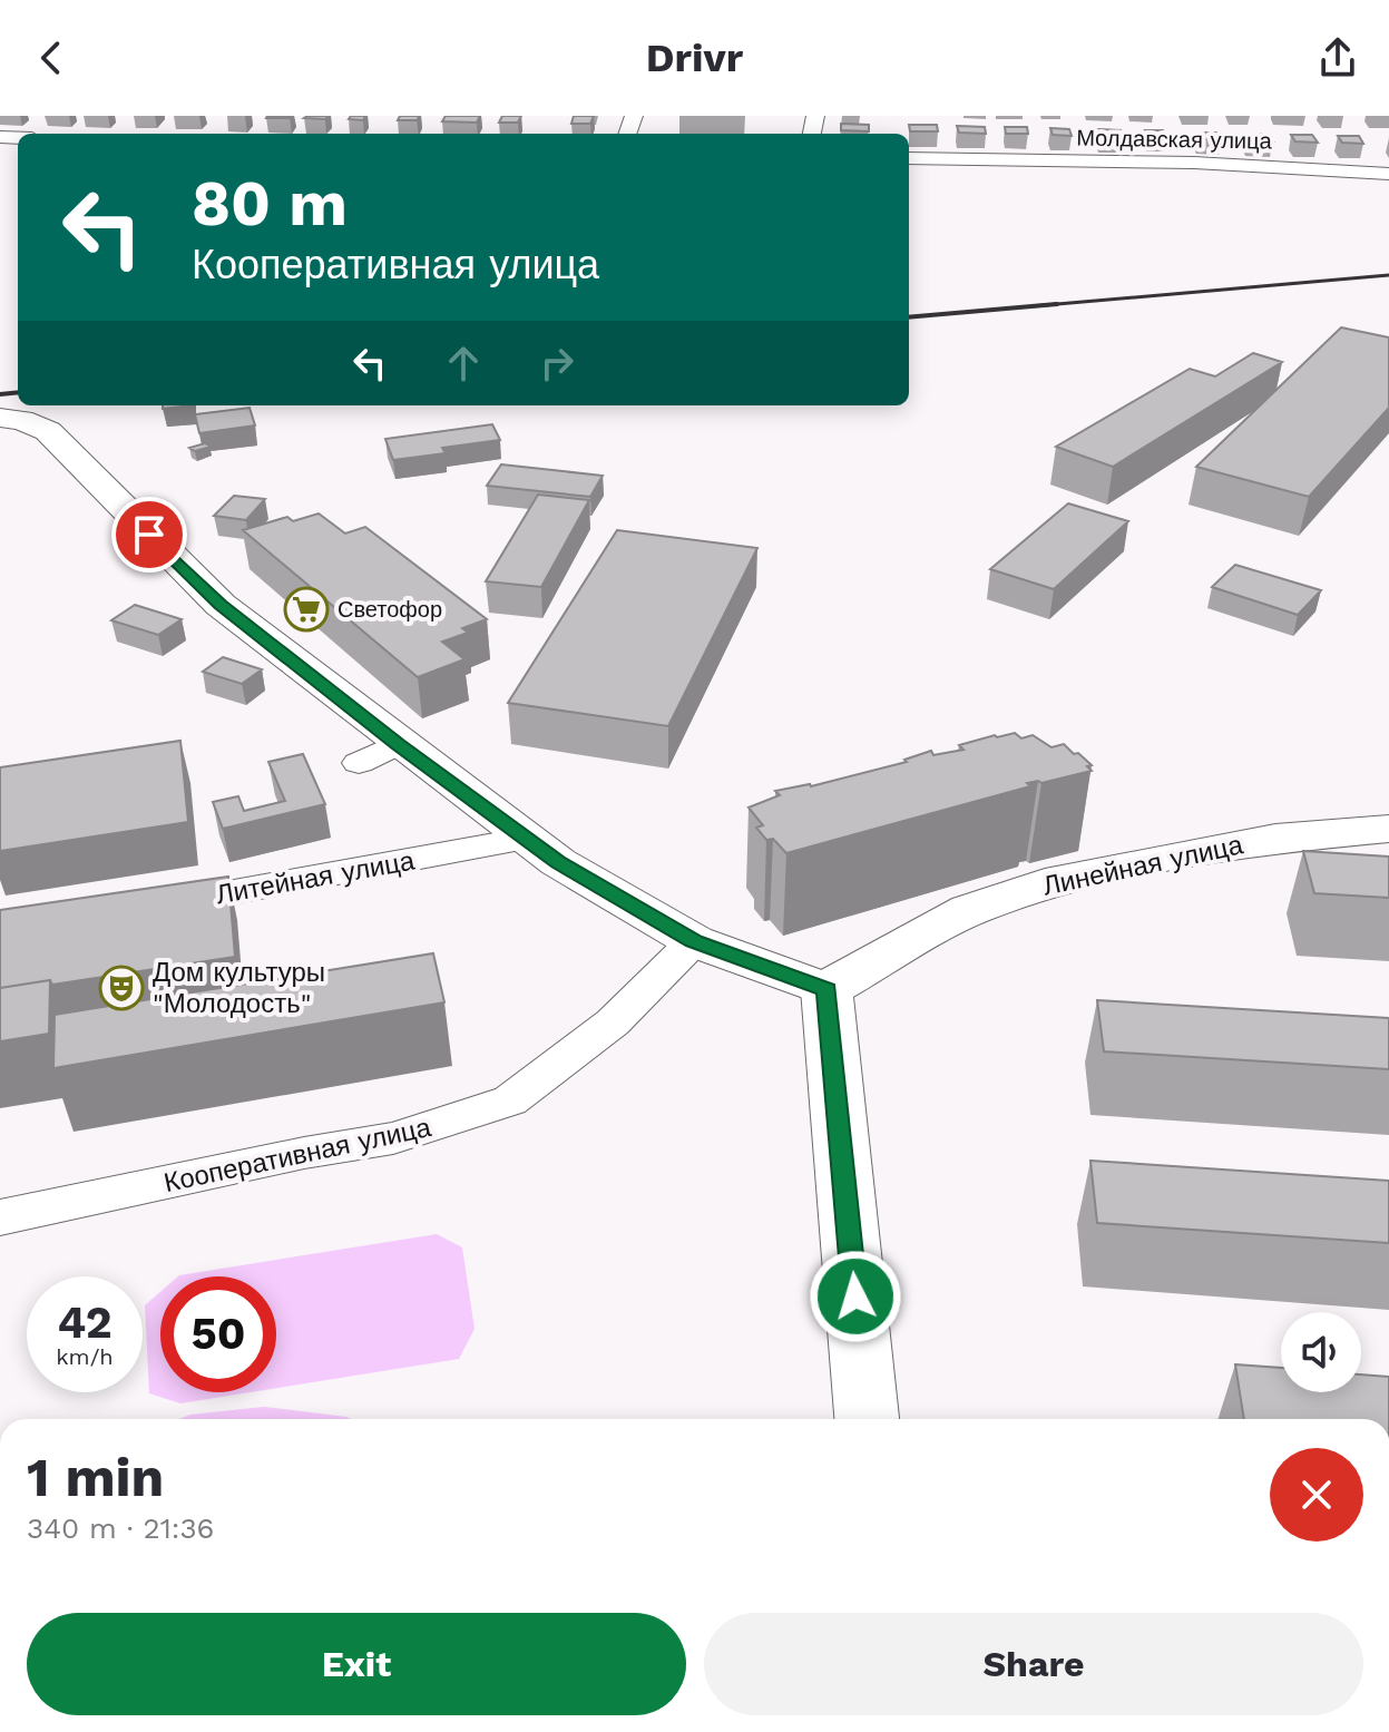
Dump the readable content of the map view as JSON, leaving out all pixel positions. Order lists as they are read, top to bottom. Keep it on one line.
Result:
{"streets":{"main road":["Линейная улица"],"street":["Молдавская улица","Литейная улица","Кооперативная улица"]},"places":{"supermarket":["Светофор"],"theatre":["Дом культуры \"Молодость\""]},"page":{"header":"Drivr","turn":["80 m","Кооперативная улица"],"speed":"42 km/h","limit":"50","heading":["1 min","340 m · 21:36"],"buttons":["Exit","Share"]}}
